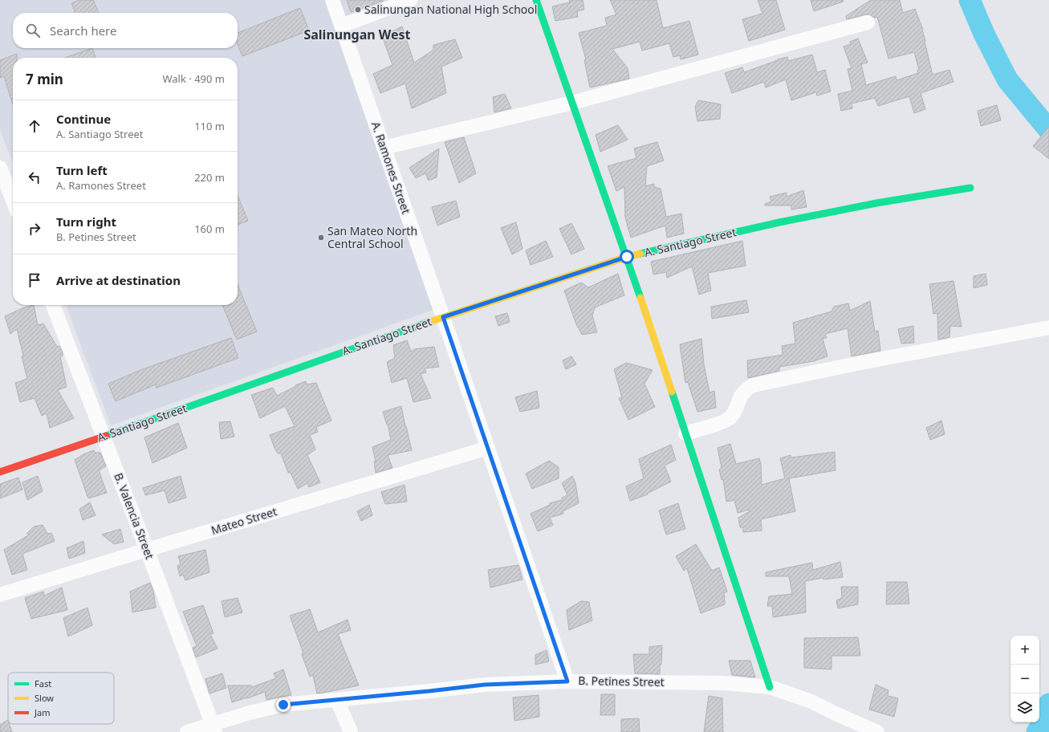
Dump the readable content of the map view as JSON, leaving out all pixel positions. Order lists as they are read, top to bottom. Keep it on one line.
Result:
{"streets":{"street":["A. Ramones Street","A. Santiago Street","B. Valencia Street","Mateo Street","B. Petines Street"]},"crossings":[["A. Ramones Street","A. Santiago Street"],["A. Ramones Street","Mateo Street"],["A. Ramones Street","B. Petines Street"],["A. Santiago Street","B. Valencia Street"],["B. Valencia Street","Mateo Street"],["B. Valencia Street","B. Petines Street"]],"districts":["Salinungan West"],"places":["Salinungan National High School","San Mateo North Central School"],"legend":["Fast","Slow","Jam"],"page":{"search":"Search here","heading":["7 min","Walk · 490 m"],"list":[["Continue","A. Santiago Street","110 m"],["Turn left","A. Ramones Street","220 m"],["Turn right","B. Petines Street","160 m"],"Arrive at destination"],"map_buttons":["+","−"]}}
